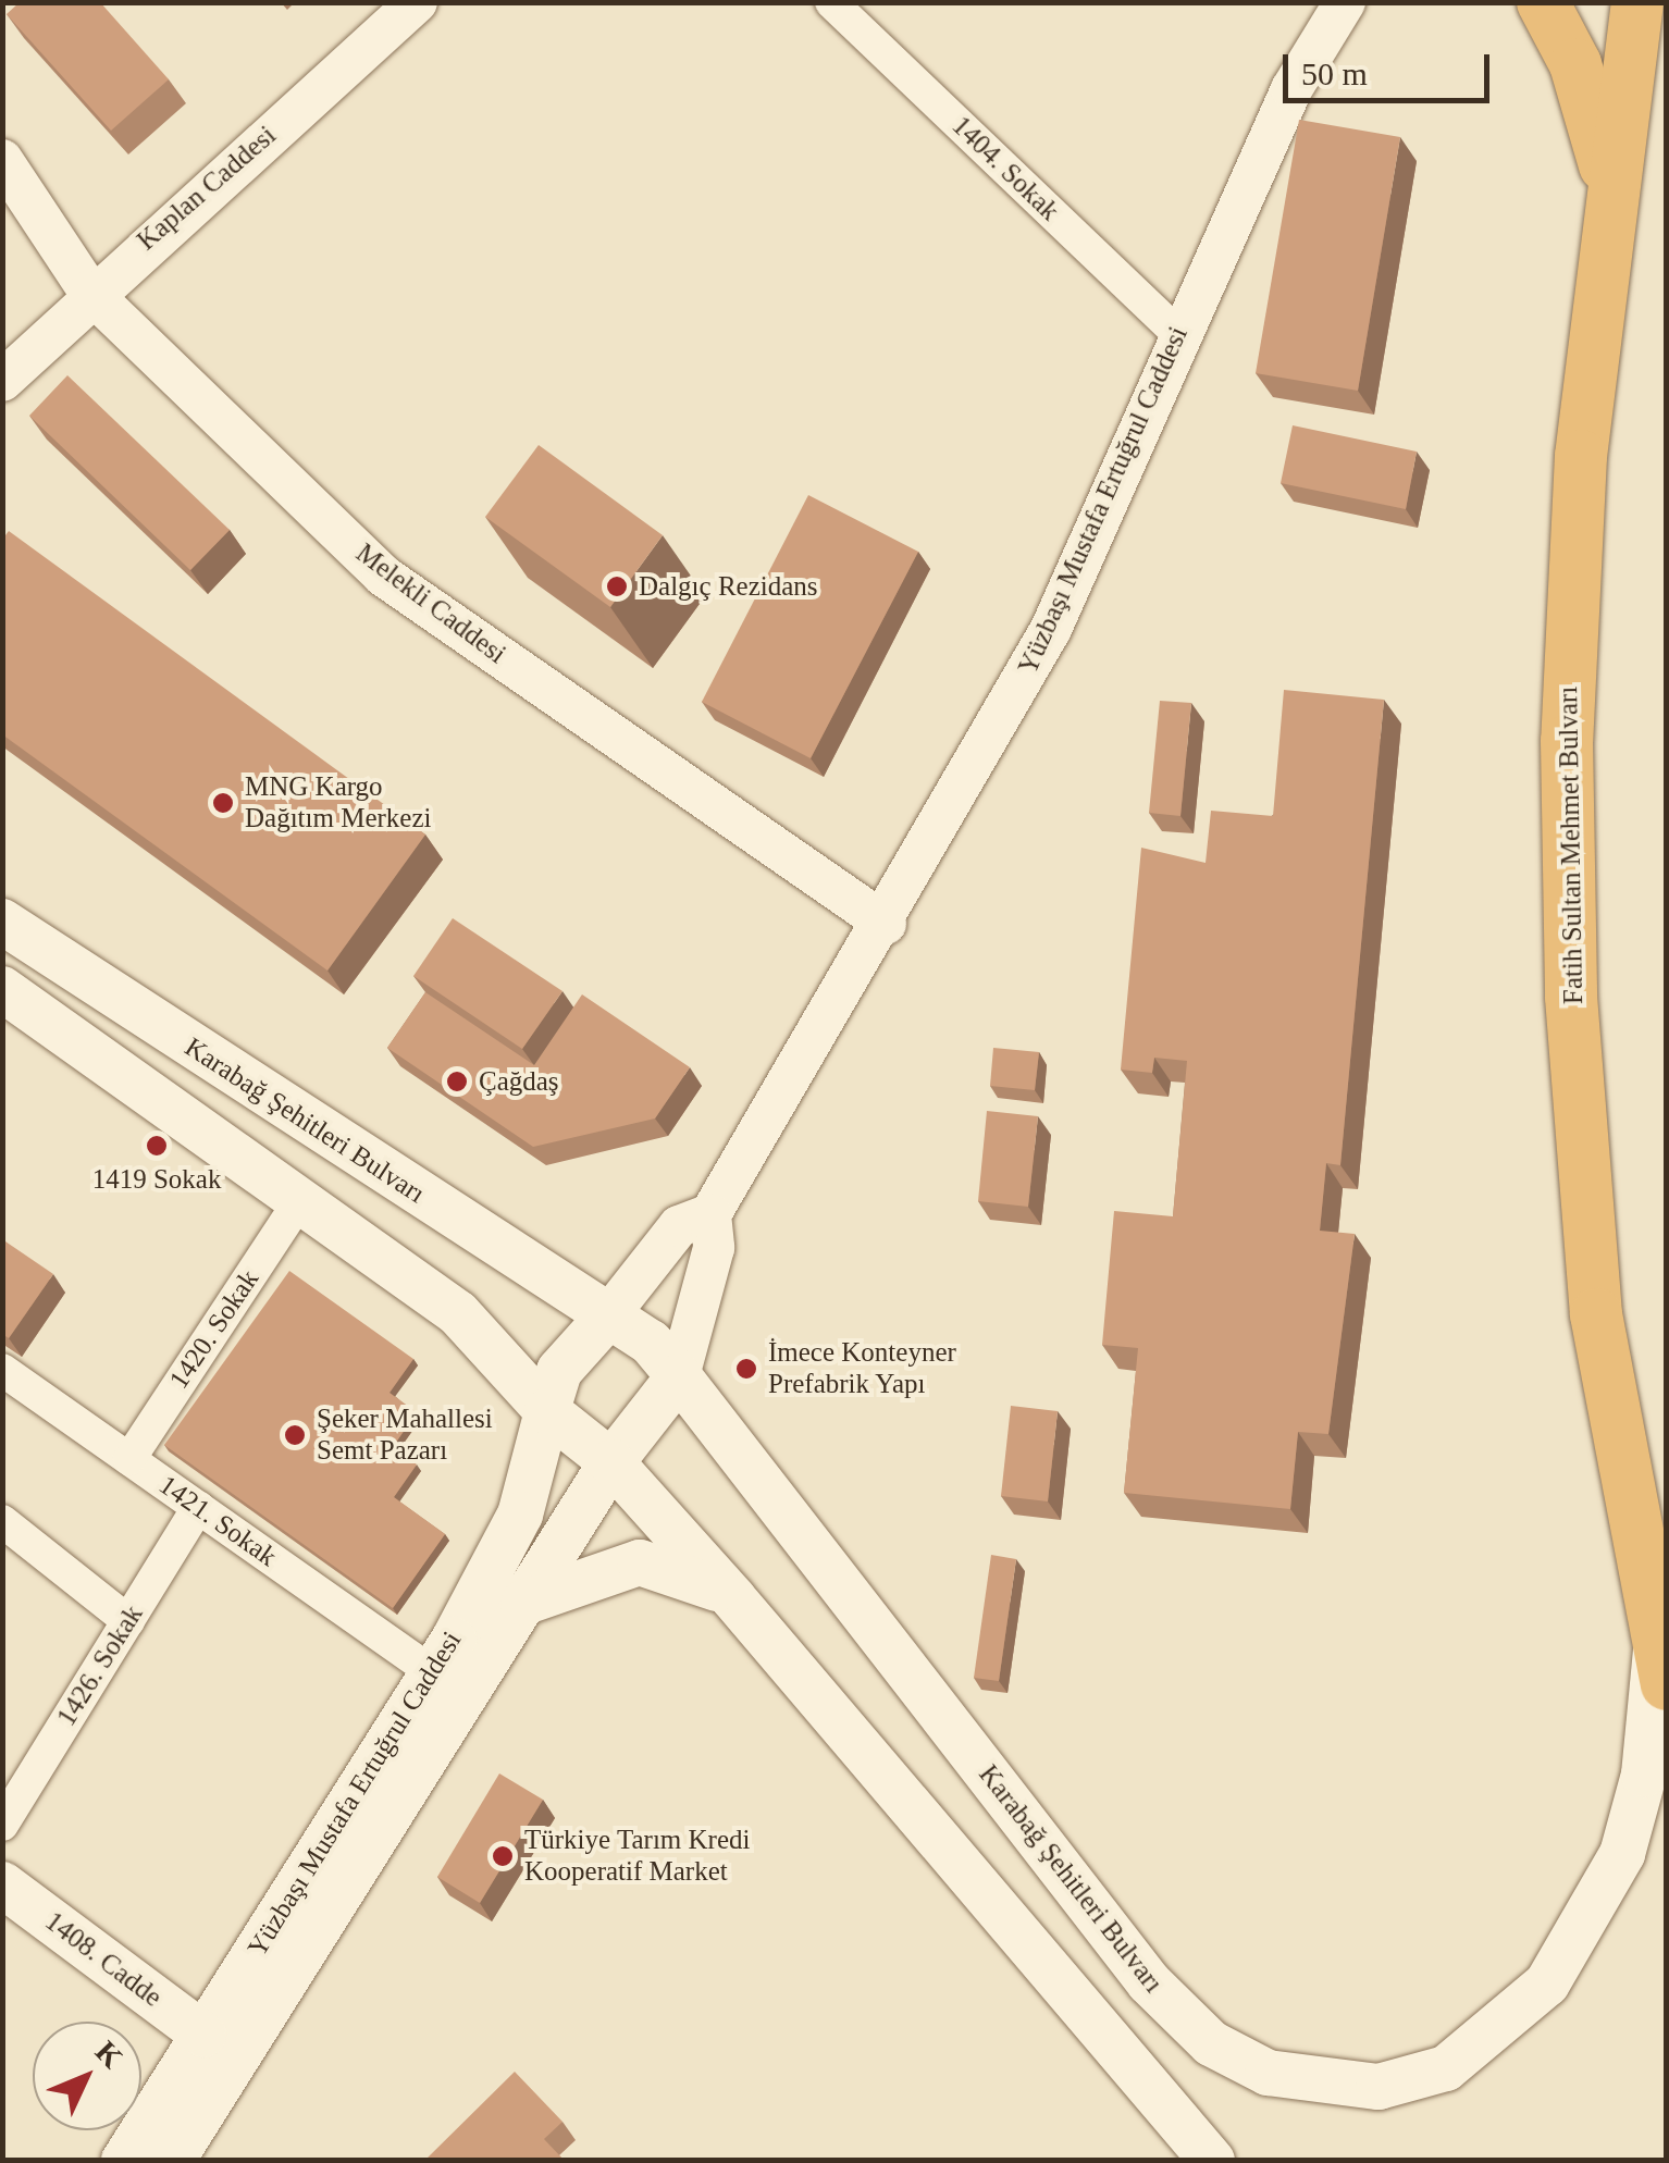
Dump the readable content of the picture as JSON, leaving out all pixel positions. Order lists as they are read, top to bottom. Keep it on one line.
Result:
{"streets":{"highway":["Fatih Sultan Mehmet Bulvarı"],"main road":["Yüzbaşı Mustafa Ertuğrul Caddesi","Karabağ Şehitleri Bulvarı","1408. Cadde"],"street":["1404. Sokak","Kaplan Caddesi","Melekli Caddesi","1420. Sokak","1421. Sokak","1426. Sokak"]},"crossings":[["1404. Sokak","Yüzbaşı Mustafa Ertuğrul Caddesi"],["Kaplan Caddesi","Melekli Caddesi"],["Yüzbaşı Mustafa Ertuğrul Caddesi","Melekli Caddesi"],["Yüzbaşı Mustafa Ertuğrul Caddesi","Karabağ Şehitleri Bulvarı"],["Yüzbaşı Mustafa Ertuğrul Caddesi","1421. Sokak"],["Yüzbaşı Mustafa Ertuğrul Caddesi","1408. Cadde"],["Fatih Sultan Mehmet Bulvarı","Karabağ Şehitleri Bulvarı"],["1420. Sokak","1421. Sokak"],["1421. Sokak","1426. Sokak"]],"places":["Dalgıç Rezidans","MNG Kargo Dağıtım Merkezi","Çağdaş","1419 Sokak","İmece Konteyner Prefabrik Yapı","Şeker Mahallesi Semt Pazarı","Türkiye Tarım Kredi Kooperatif Market"],"scale_bar":"50 m","north":"top right"}
